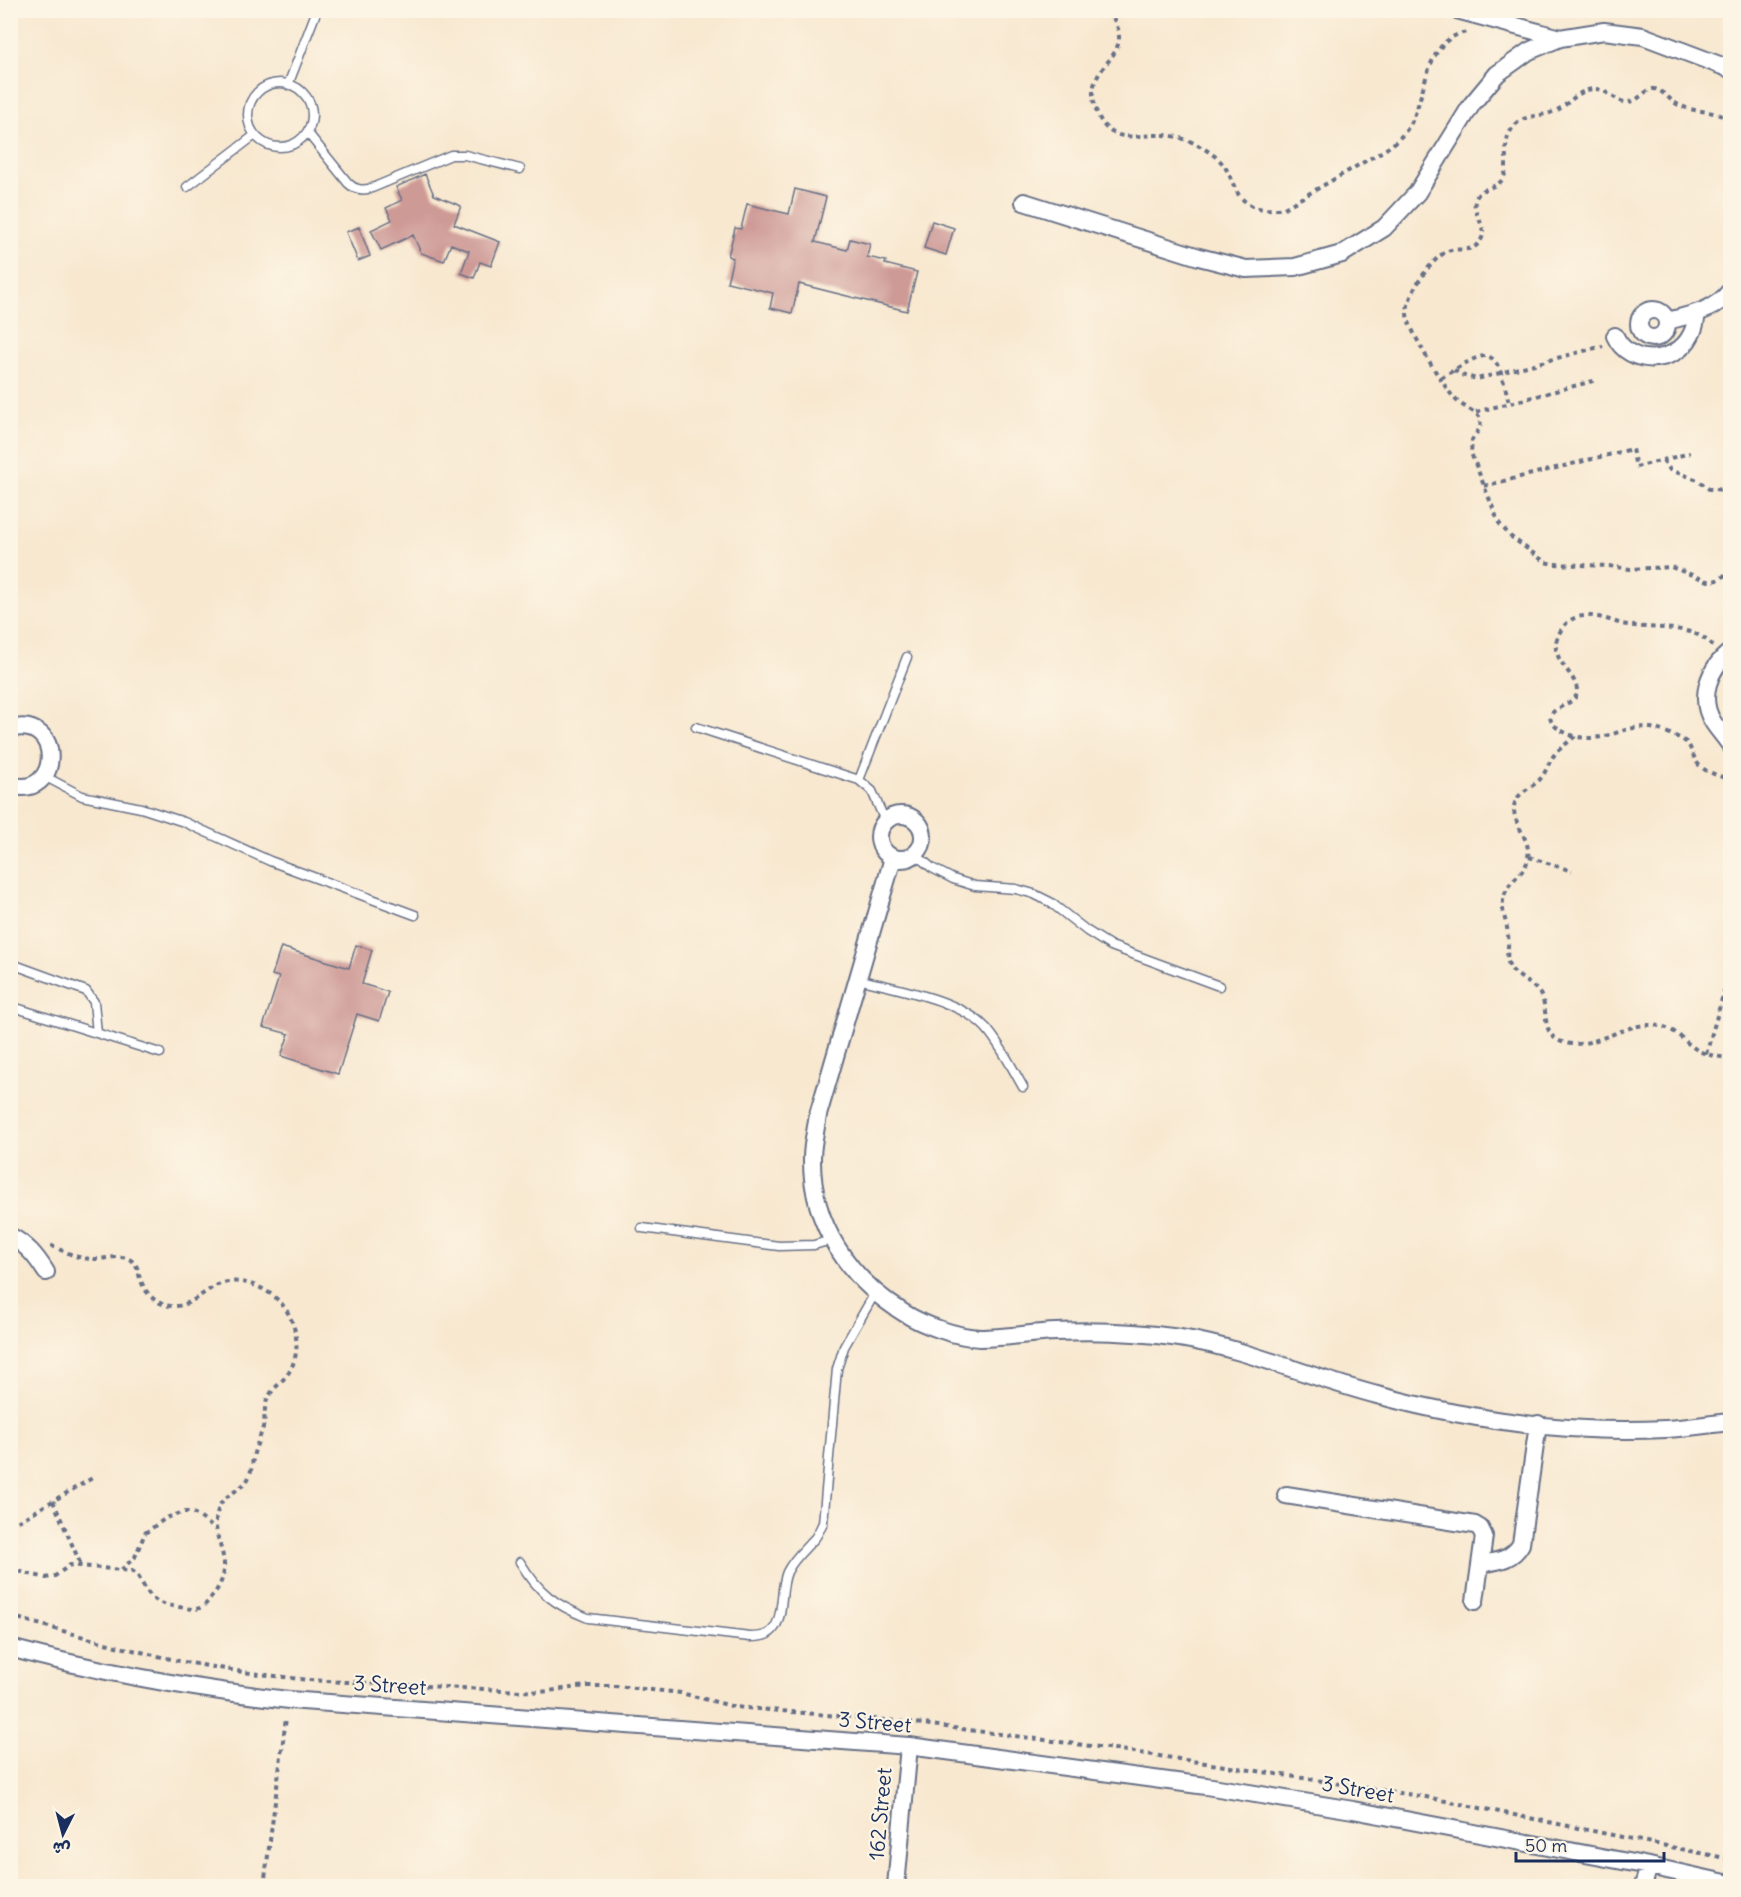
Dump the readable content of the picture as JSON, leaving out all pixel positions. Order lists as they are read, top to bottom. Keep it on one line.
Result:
{"streets":{"street":["3 Street","162 Street"]},"crossings":[["3 Street","162 Street"]],"scale_bar":"50 m","north":"bottom"}
